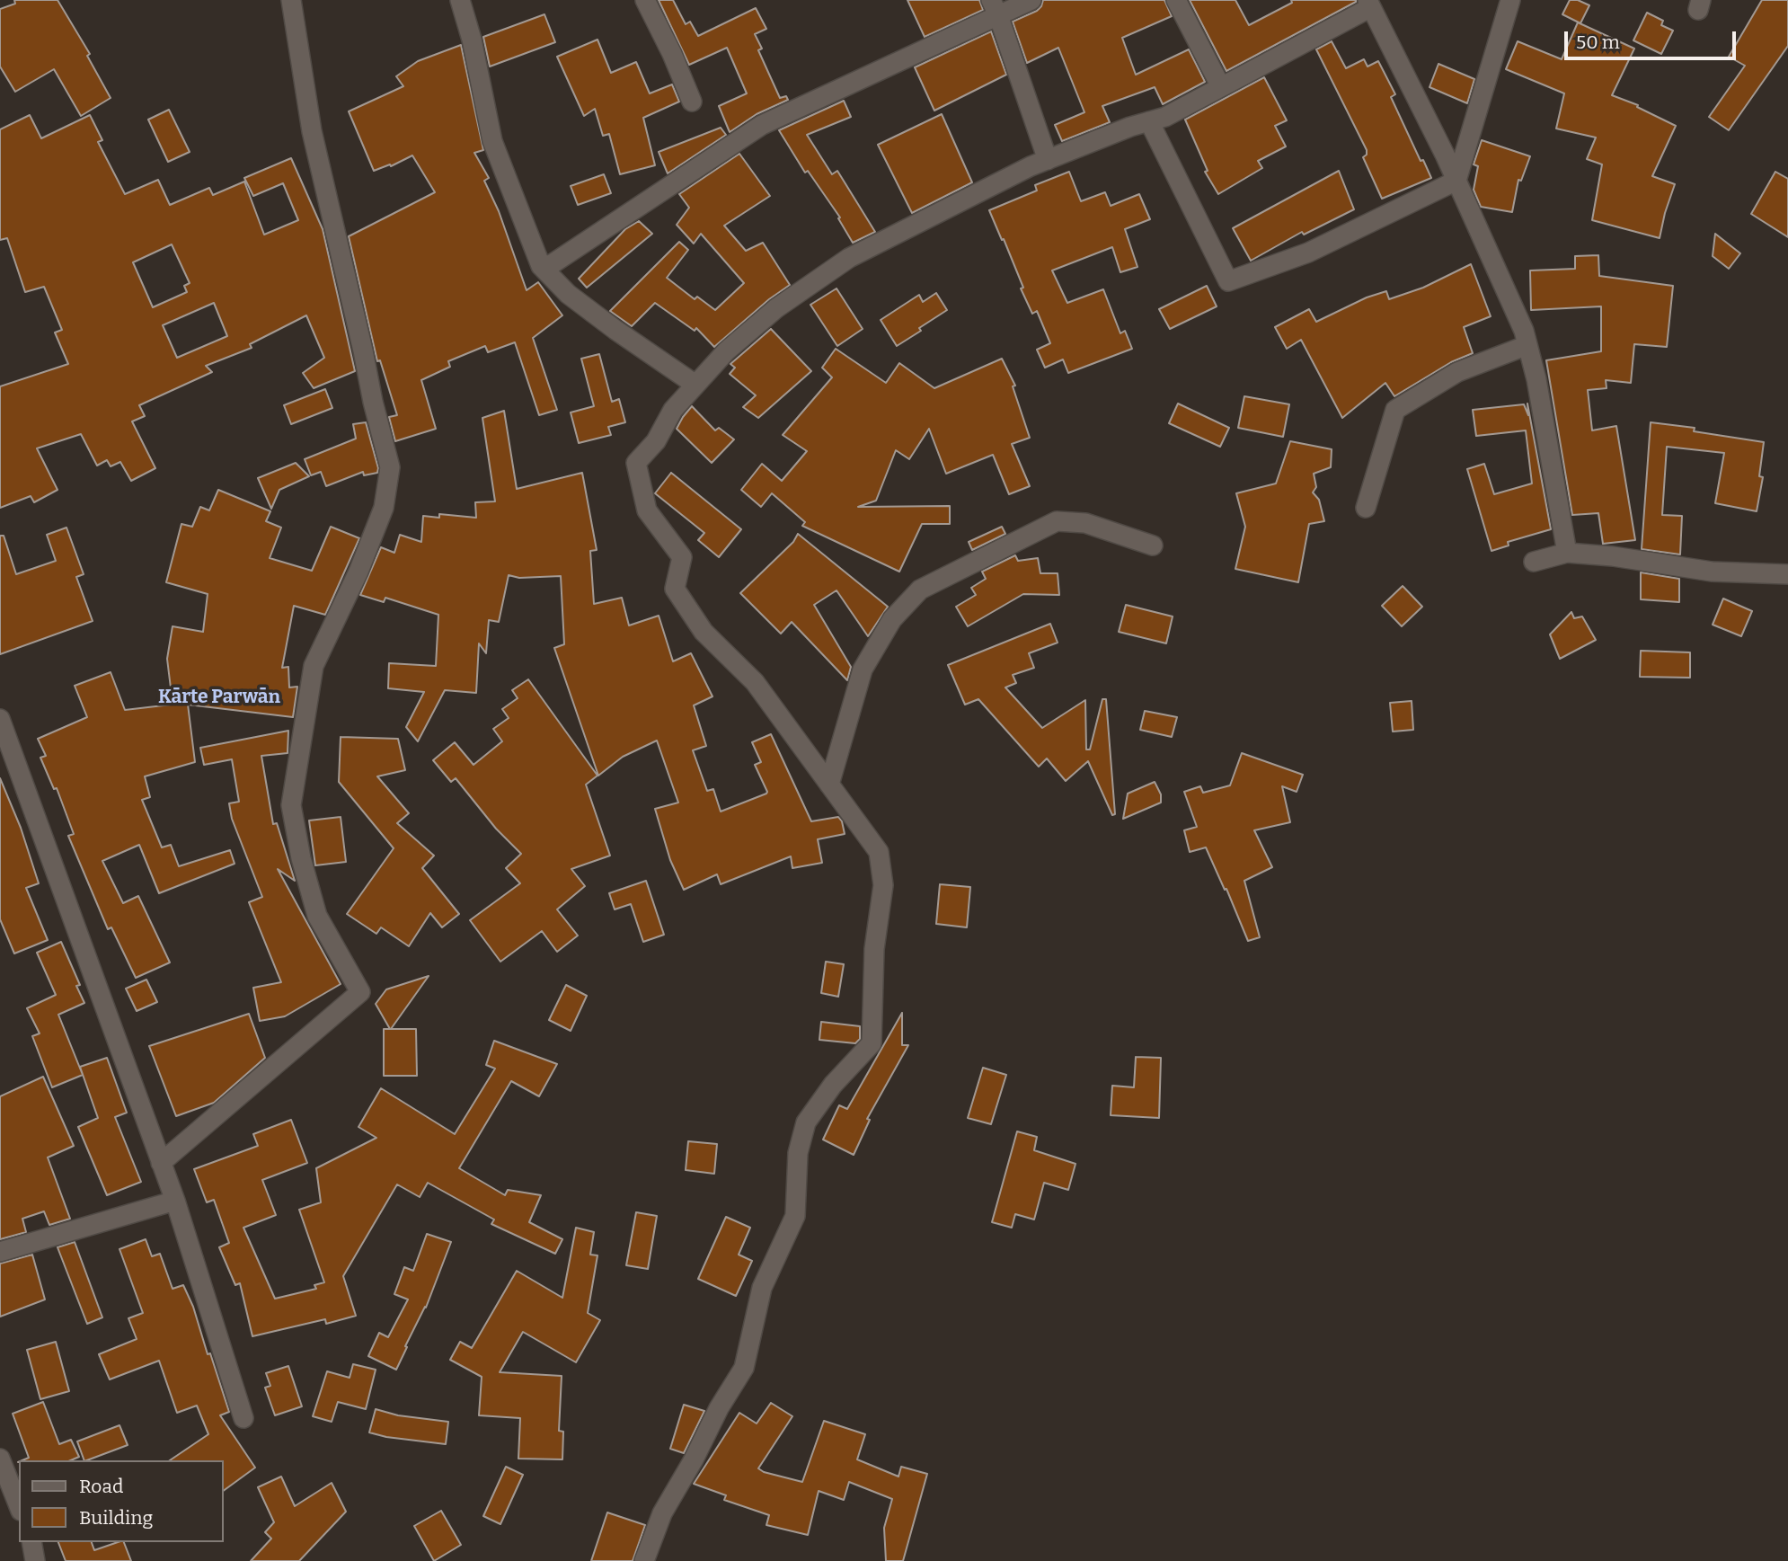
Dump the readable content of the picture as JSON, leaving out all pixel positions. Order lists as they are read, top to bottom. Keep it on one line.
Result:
{"districts":["Kārte Parwān"],"legend":["Road","Building"],"scale_bar":"50 m"}
